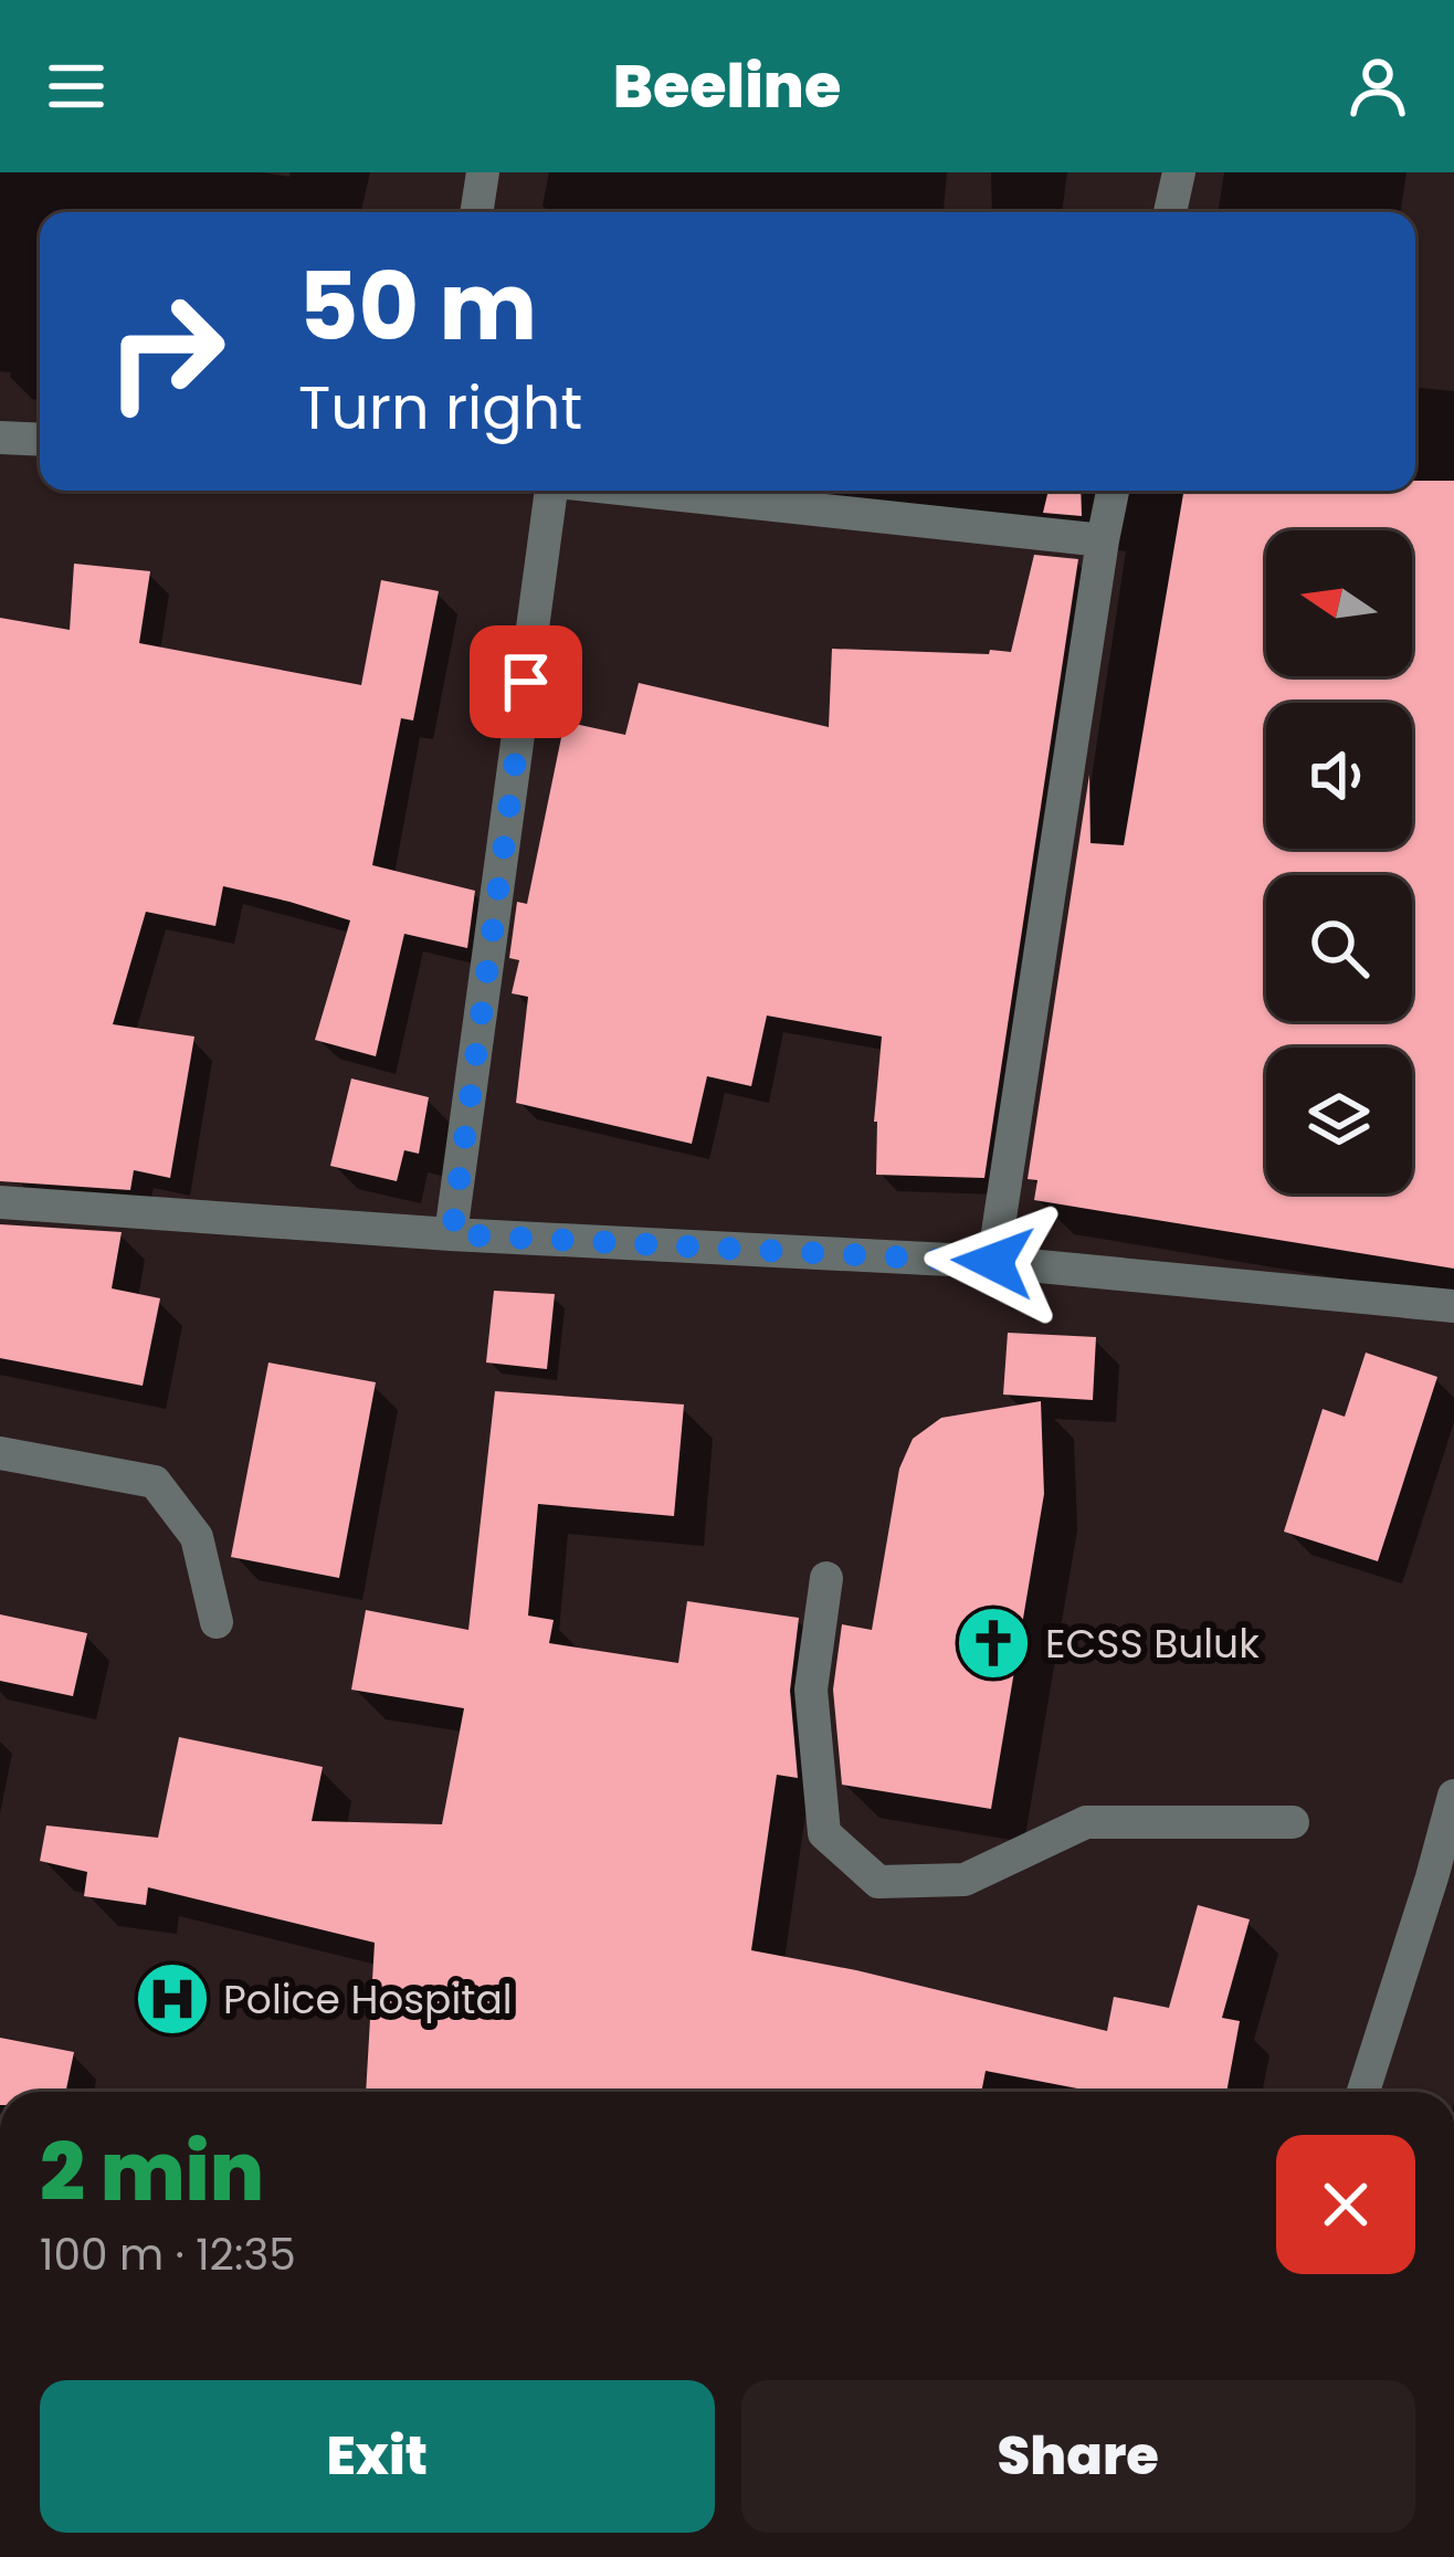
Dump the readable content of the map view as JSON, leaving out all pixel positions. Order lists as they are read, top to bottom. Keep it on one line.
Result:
{"places":{"church":["ECSS Buluk"],"hospital":["Police Hospital"]},"north":"left","page":{"header":"Beeline","turn":["50 m","Turn right"],"heading":["2 min","100 m · 12:35"],"buttons":["Exit","Share"]}}
